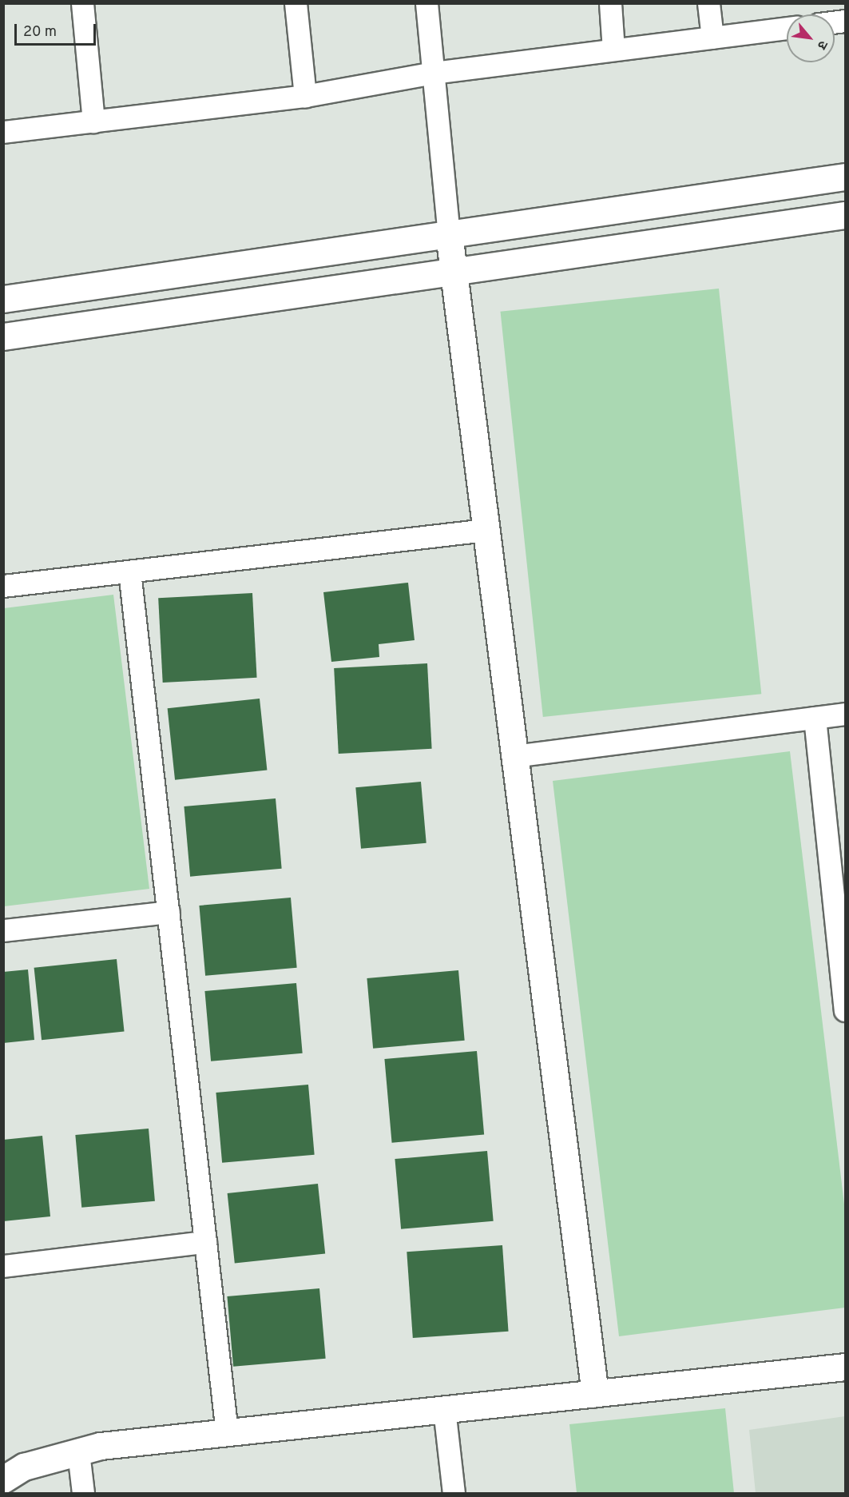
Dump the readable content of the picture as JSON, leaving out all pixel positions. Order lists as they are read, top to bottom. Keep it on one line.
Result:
{"scale_bar":"20 m","north":"bottom right"}
